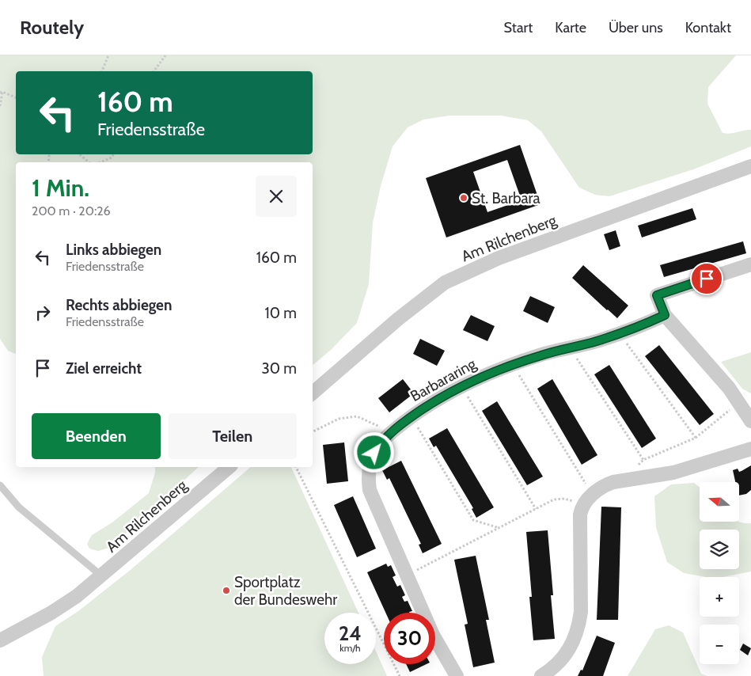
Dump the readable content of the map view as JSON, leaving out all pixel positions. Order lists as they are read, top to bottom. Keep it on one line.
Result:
{"streets":{"street":["Am Rilchenberg","Barbararing"]},"places":["St. Barbara","Sportplatz der Bundeswehr"],"north":"left","page":{"header":"Routely","nav":["Start","Karte","Über uns","Kontakt"],"turn":["160 m","Friedensstraße"],"heading":["1 Min.","200 m · 20:26"],"list":[{"name":"Links abbiegen","note":"Friedensstraße","value":"160 m"},{"name":"Rechts abbiegen","note":"Friedensstraße","value":"10 m"},{"name":"Ziel erreicht","value":"30 m"}],"buttons":["Beenden","Teilen"],"map_buttons":["+","−"],"speed":"24 km/h","limit":"30"}}
